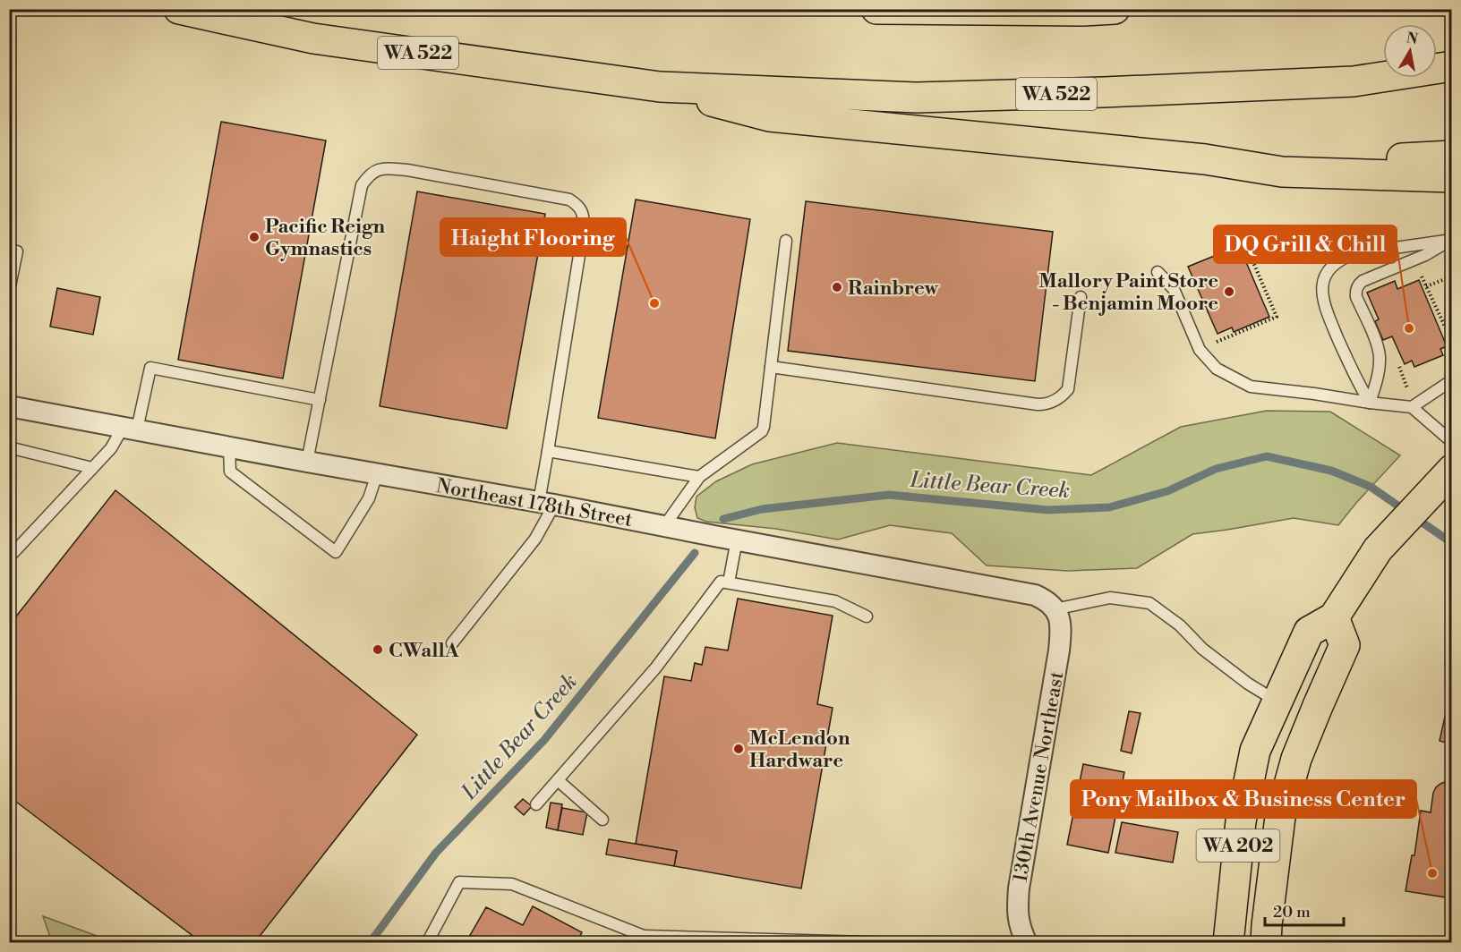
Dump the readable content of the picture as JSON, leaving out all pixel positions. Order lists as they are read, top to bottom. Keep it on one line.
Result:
{"streets":{"main road":["WA 522","WA 202"],"street":["Northeast 178th Street","130th Avenue Northeast"]},"crossings":[["Northeast 178th Street","130th Avenue Northeast"]],"water":["Little Bear Creek"],"places":["Pacific Reign Gymnastics","Rainbrew","Mallory Paint Store - Benjamin Moore","Haight Flooring","DQ Grill & Chill","CWallA","McLendon Hardware","Pony Mailbox & Business Center"],"scale_bar":"20 m","north":"top"}
